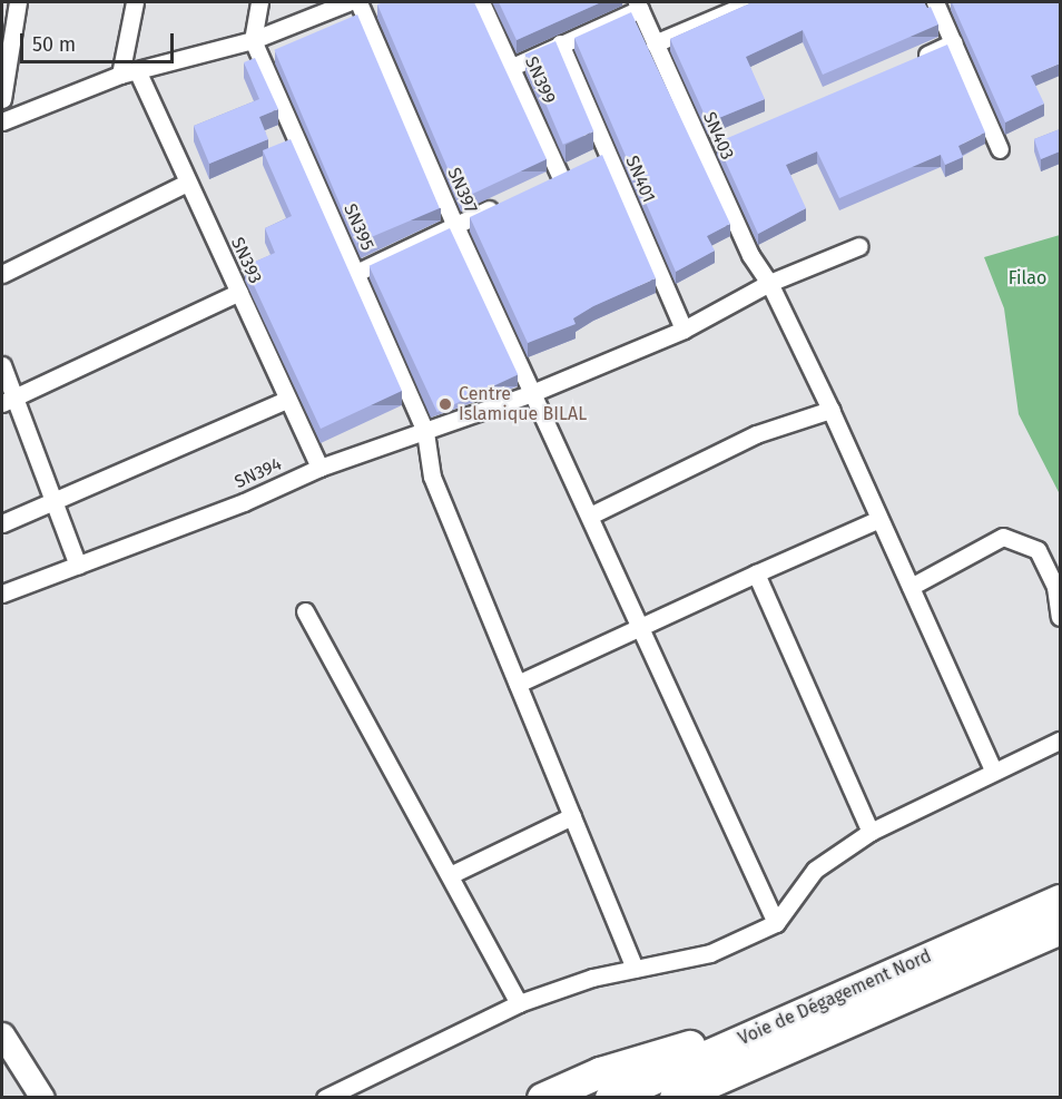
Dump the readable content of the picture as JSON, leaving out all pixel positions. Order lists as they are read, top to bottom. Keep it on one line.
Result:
{"streets":{"highway":["Voie de Dégagement Nord"],"street":["SN399","SN403","SN401","SN397","SN395","SN393","SN394"]},"crossings":[["SN403","SN394"],["SN401","SN394"],["SN397","SN394"],["SN395","SN394"],["SN393","SN394"]],"parks":["Filao"],"places":["Centre Islamique BILAL"],"scale_bar":"50 m"}
